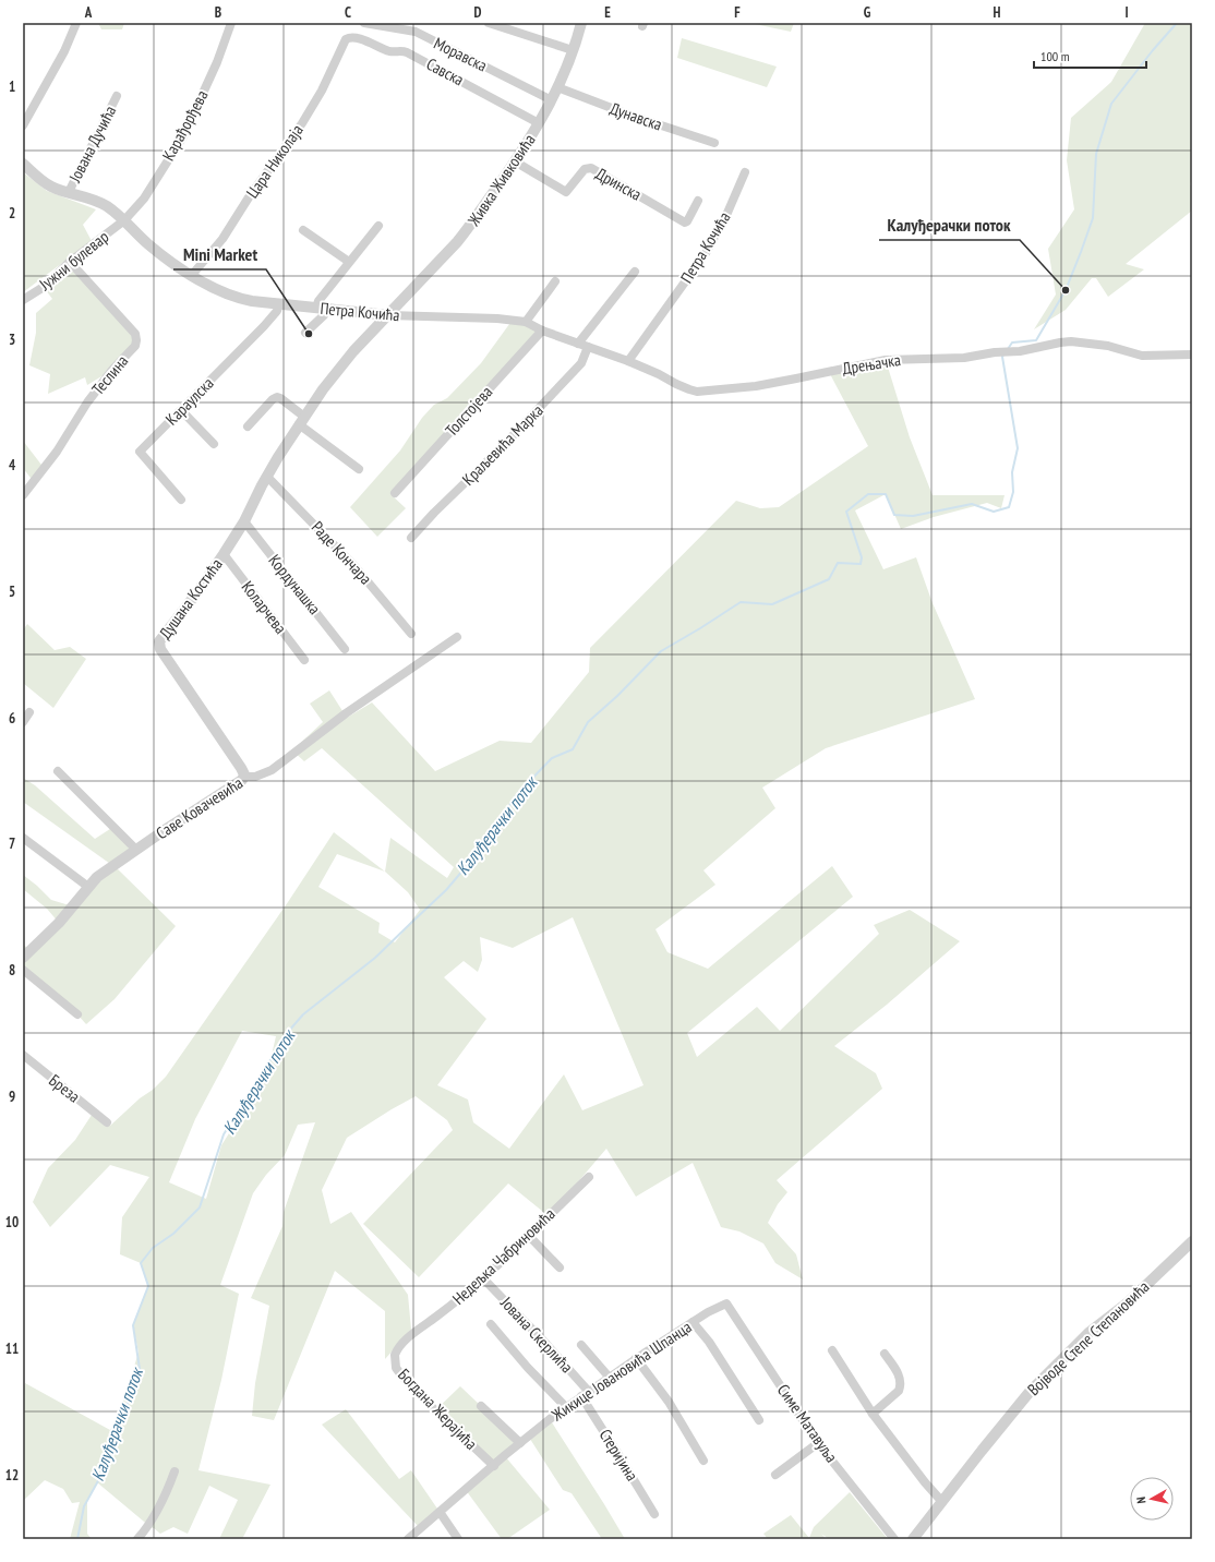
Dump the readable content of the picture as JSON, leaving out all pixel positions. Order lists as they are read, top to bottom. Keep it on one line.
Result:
{"streets":{"street":["Моравска","Савска","Дунавска","Карађорђева","Јована Дучића","Цара Николаја","Живка Живковића","Дринска","Петра Кочића","Јужни булевар","Дрењачка","Теслина","Караулска","Толстојева","Краљевића Марка","Раде Кончара","Кордунашка","Душана Костића","Коларчева","Саве Ковачевића","Бреза","Недељка Чабриновића","Јована Скерлића","Војводе Степе Степановића","Жикице Јовановића Шпанца","Богдана Жерајића","Симе Матавуља","Стеријина"]},"crossings":[["Моравска","Живка Живковића"],["Савска","Цара Николаја"],["Савска","Живка Живковића"],["Дунавска","Живка Живковића"],["Карађорђева","Петра Кочића"],["Карађорђева","Јужни булевар"],["Јована Дучића","Петра Кочића"],["Цара Николаја","Петра Кочића"],["Живка Живковића","Дринска"],["Живка Живковића","Петра Кочића"],["Живка Живковића","Душана Костића"],["Петра Кочића","Јужни булевар"],["Петра Кочића","Дрењачка"],["Петра Кочића","Караулска"],["Петра Кочића","Толстојева"],["Петра Кочића","Краљевића Марка"],["Петра Кочића","Душана Костића"],["Јужни булевар","Теслина"],["Раде Кончара","Душана Костића"],["Кордунашка","Душана Костића"],["Душана Костића","Коларчева"],["Душана Костића","Саве Ковачевића"],["Недељка Чабриновића","Јована Скерлића"],["Недељка Чабриновића","Богдана Жерајића"],["Јована Скерлића","Жикице Јовановића Шпанца"],["Јована Скерлића","Стеријина"],["Жикице Јовановића Шпанца","Богдана Жерајића"],["Жикице Јовановића Шпанца","Симе Матавуља"],["Жикице Јовановића Шпанца","Стеријина"]],"water":["Калуђерачки поток"],"places":["Калуђерачки поток","Mini Market"],"scale_bar":"100 m","north":"left","grid":{"columns":["A","B","C","D","E","F","G","H","I"],"rows":["1","2","3","4","5","6","7","8","9","10","11","12"]}}
